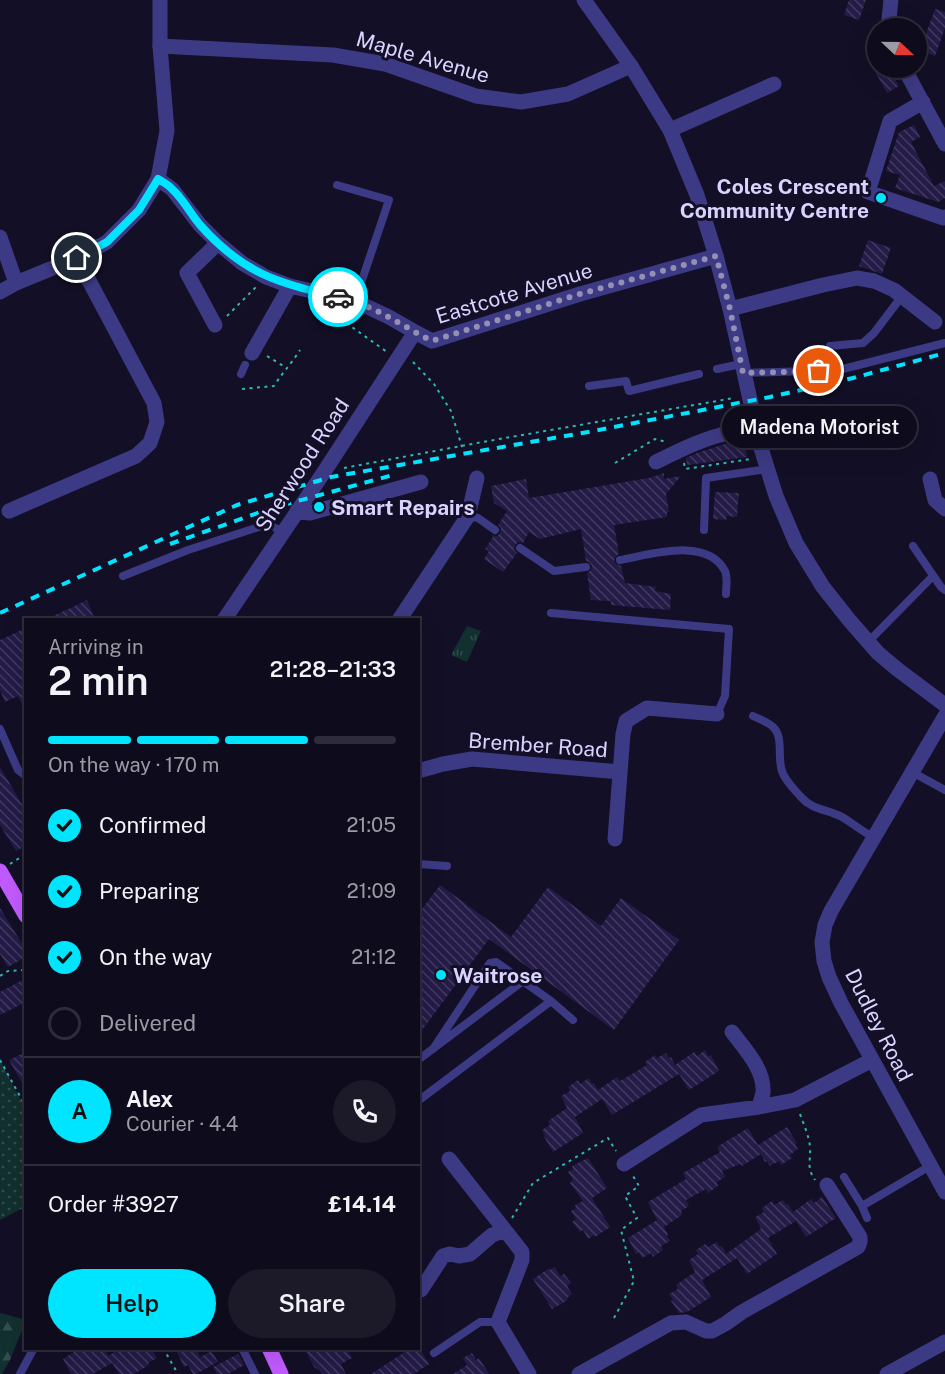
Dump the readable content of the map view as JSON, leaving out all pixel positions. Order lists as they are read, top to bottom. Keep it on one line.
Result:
{"streets":{"street":["Maple Avenue","Eastcote Avenue","Sherwood Road","Brember Road","Dudley Road"]},"crossings":[["Eastcote Avenue","Sherwood Road"]],"places":["Coles Crescent Community Centre","Madena Motorist","Smart Repairs","Waitrose"],"north":"right","page":{"bubble":"Madena Motorist","heading":["2 min","Arriving in","21:28–21:33"],"panel":["Alex","Courier · 4.4","Order #3927","£14.14"],"bar":"On the way · 170 m","list":[["Confirmed","21:05"],["Preparing","21:09"],["On the way","21:12"],"Delivered"],"round":"A","buttons":["Help","Share"]}}
